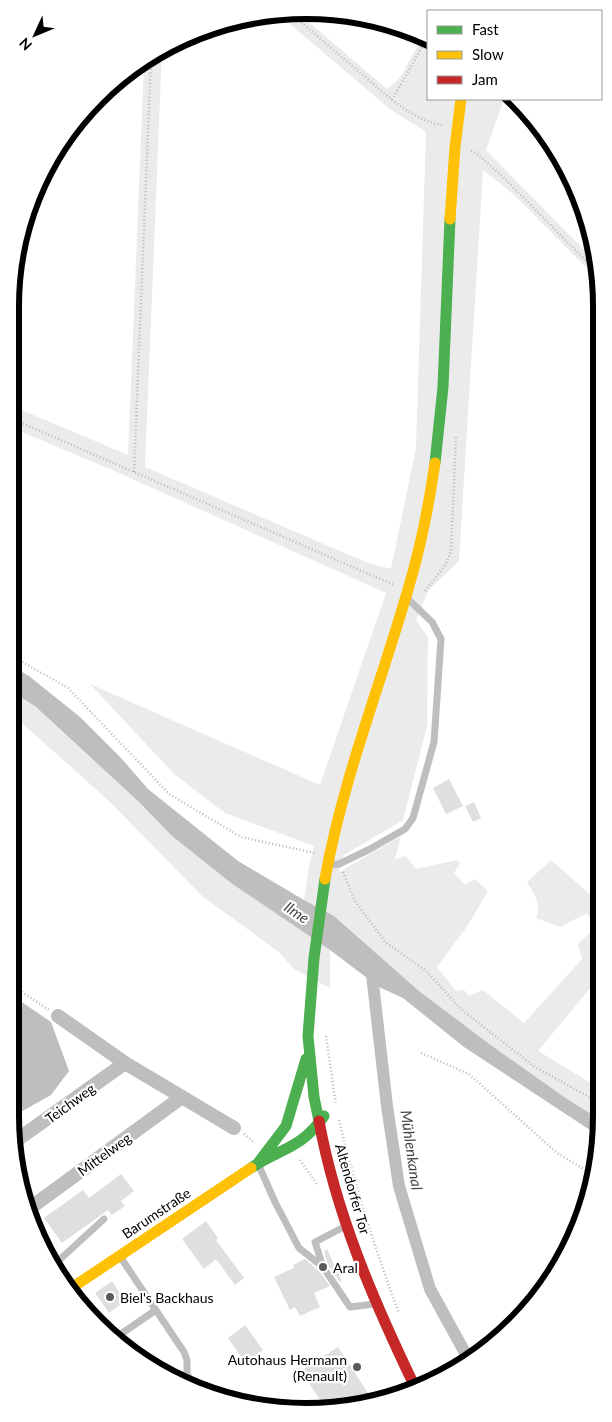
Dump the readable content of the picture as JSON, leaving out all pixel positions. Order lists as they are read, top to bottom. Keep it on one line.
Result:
{"streets":{"main road":["Altendorfer Tor","Barumstraße"],"street":["Teichweg","Mittelweg"]},"crossings":[["Altendorfer Tor","Barumstraße"]],"water":["Ilme","Mühlenkanal"],"places":["Aral","Biel's Backhaus","Autohaus Hermann (Renault)"],"legend":["Fast","Slow","Jam"],"north":"bottom left"}
